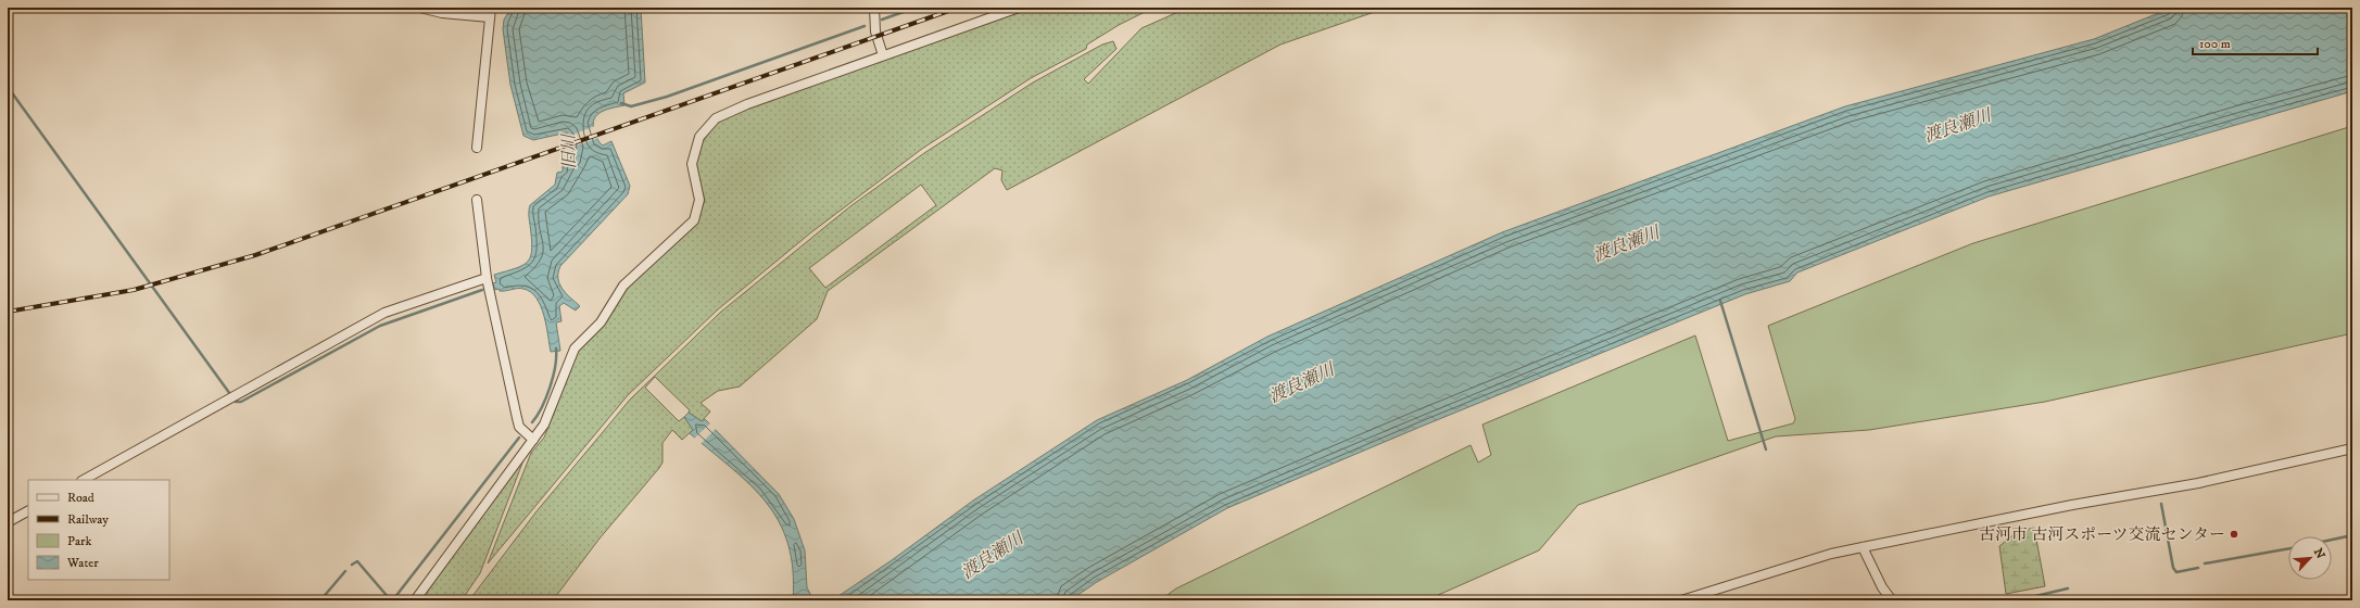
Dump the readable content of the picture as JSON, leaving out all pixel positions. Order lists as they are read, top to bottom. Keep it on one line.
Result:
{"water":["渡良瀬川","旧川"],"places":["古河市 古河スポーツ交流センター"],"legend":["Road","Railway","Park","Water"],"scale_bar":"100 m","north":"top right"}
